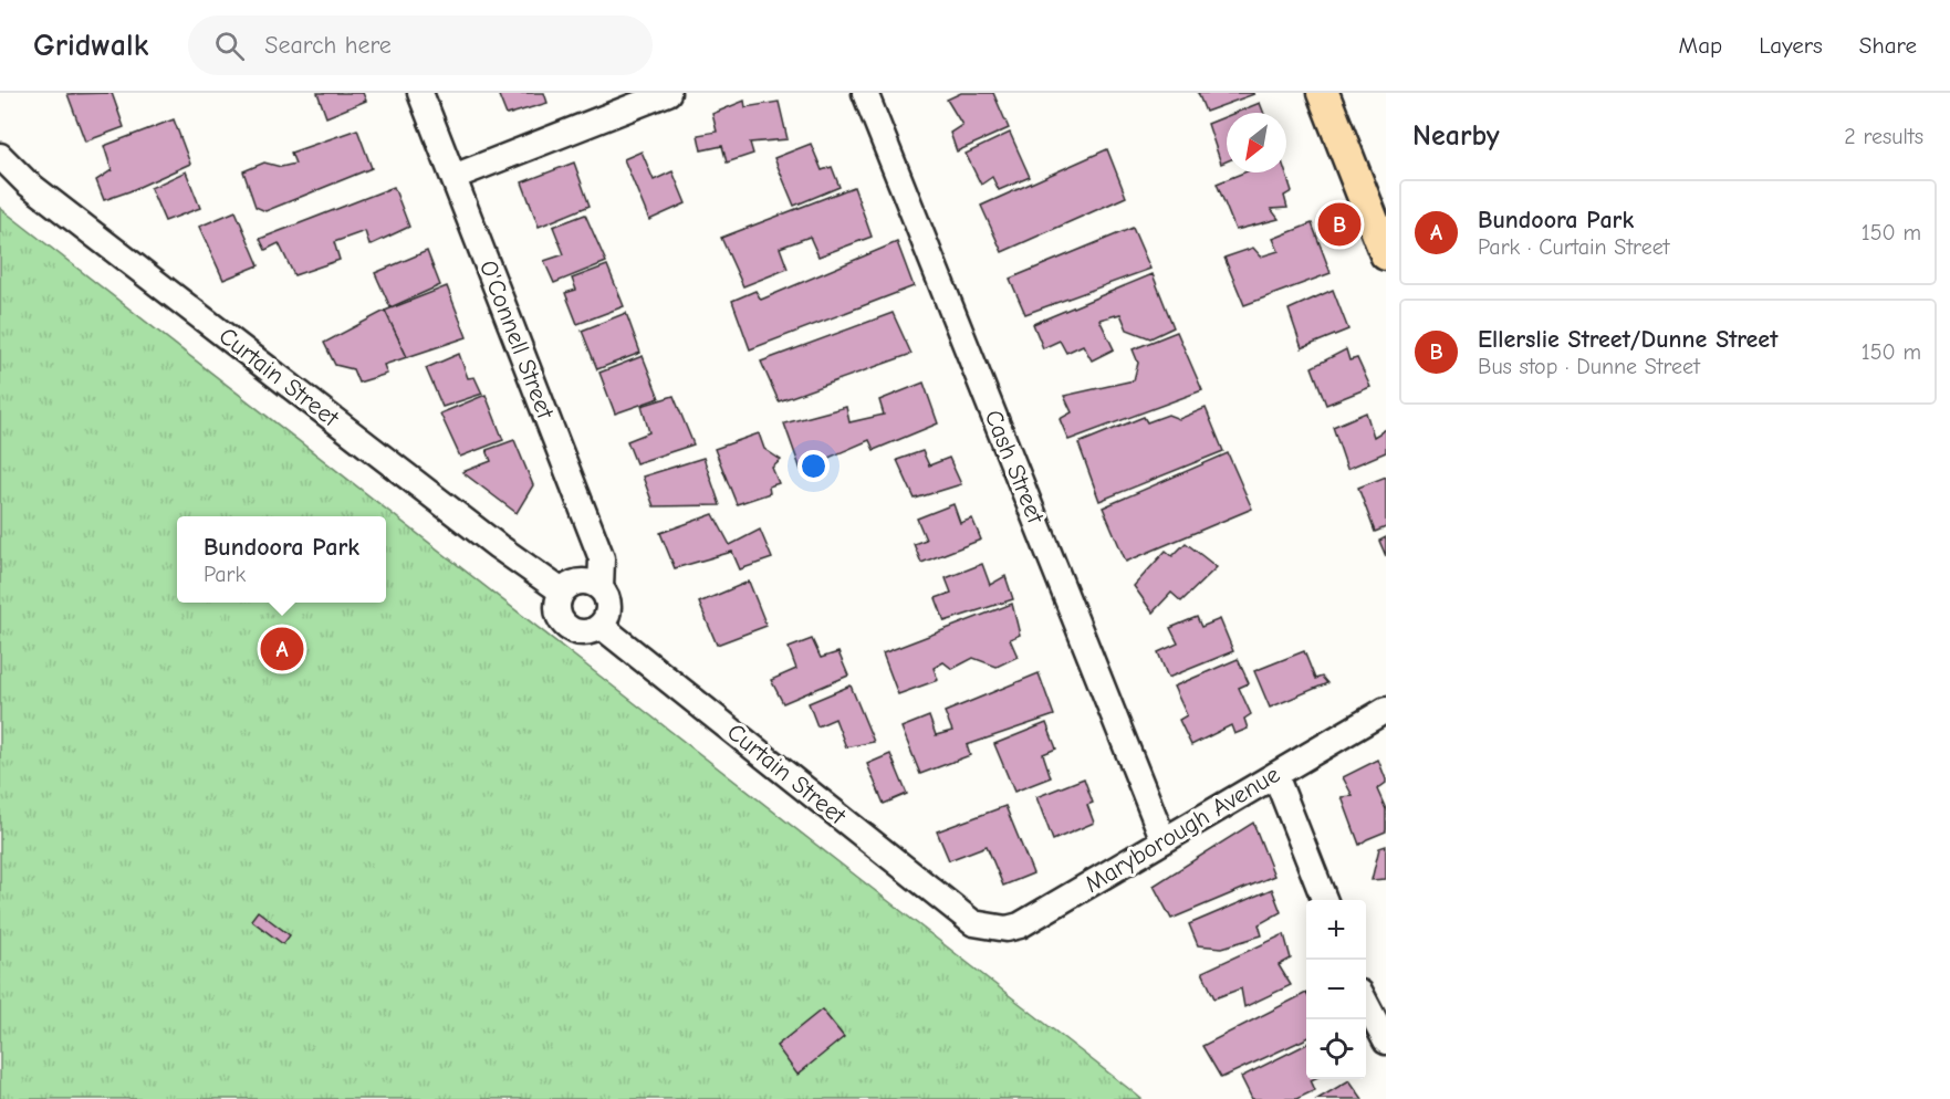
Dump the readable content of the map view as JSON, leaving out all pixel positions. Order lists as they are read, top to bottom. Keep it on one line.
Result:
{"streets":{"street":["O'Connell Street","Curtain Street","Cash Street","Maryborough Avenue"]},"crossings":[["O'Connell Street","Curtain Street"],["Curtain Street","Maryborough Avenue"],["Cash Street","Maryborough Avenue"]],"north":"bottom left","page":{"header":"Gridwalk","search":"Search here","nav":["Map","Layers","Share"],"heading":["Nearby","2 results"],"list":[{"mark":"A","name":"Bundoora Park","note":"Park · Curtain Street","value":"150 m"},{"mark":"B","name":"Ellerslie Street/Dunne Street","note":"Bus stop · Dunne Street","value":"150 m"}],"pins":["B","A"],"popup":["Bundoora Park","Park"],"map_buttons":["+","−"]}}
